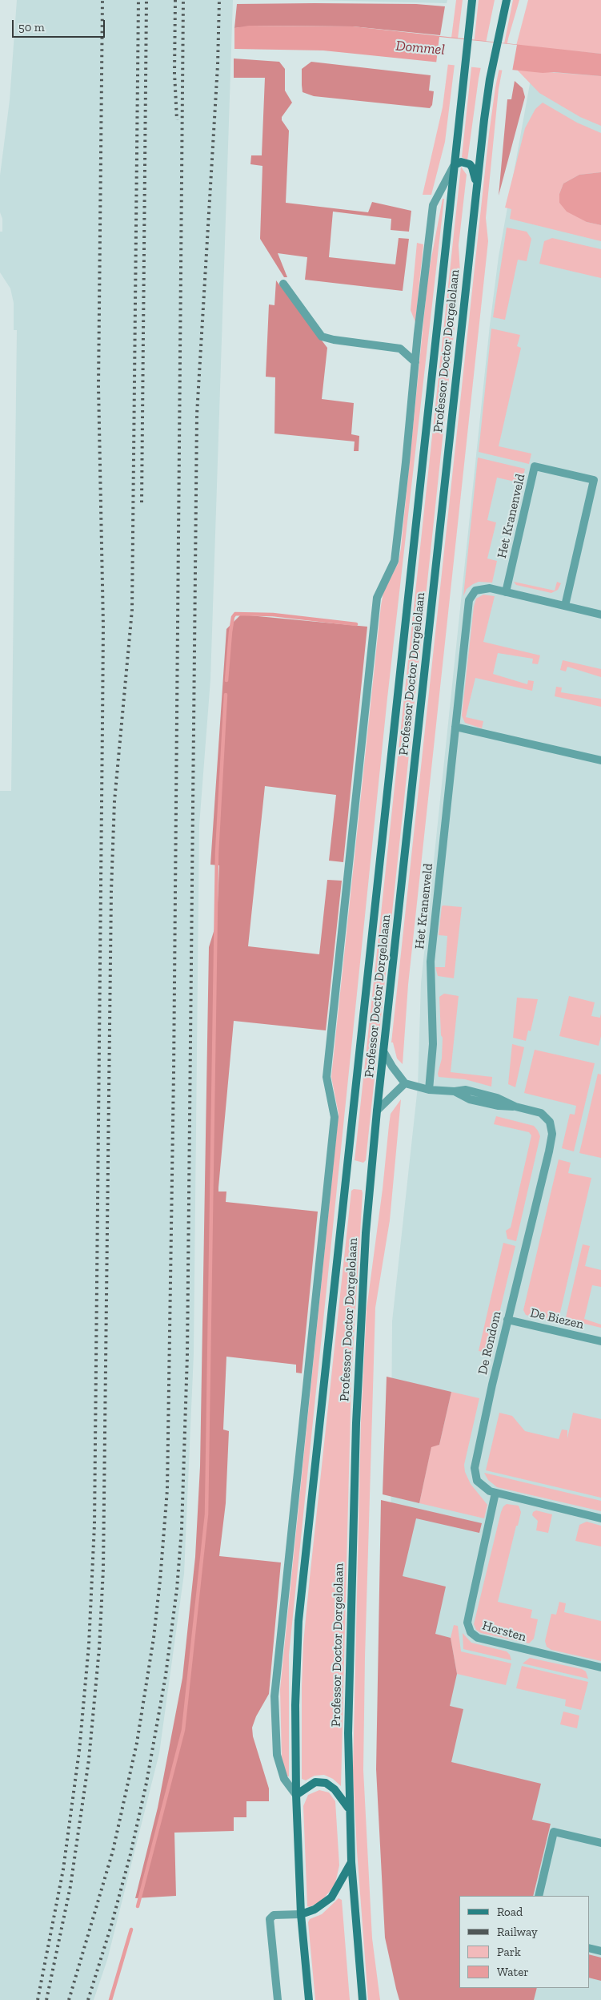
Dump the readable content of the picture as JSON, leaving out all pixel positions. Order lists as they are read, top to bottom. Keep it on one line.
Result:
{"streets":{"main road":["Professor Doctor Dorgelolaan"],"street":["Het Kranenveld","De Biezen","De Rondom","Horsten"]},"crossings":[["Het Kranenveld","De Rondom"],["De Biezen","De Rondom"],["De Rondom","Horsten"]],"water":["Dommel"],"legend":["Road","Railway","Park","Water"],"scale_bar":"50 m"}
